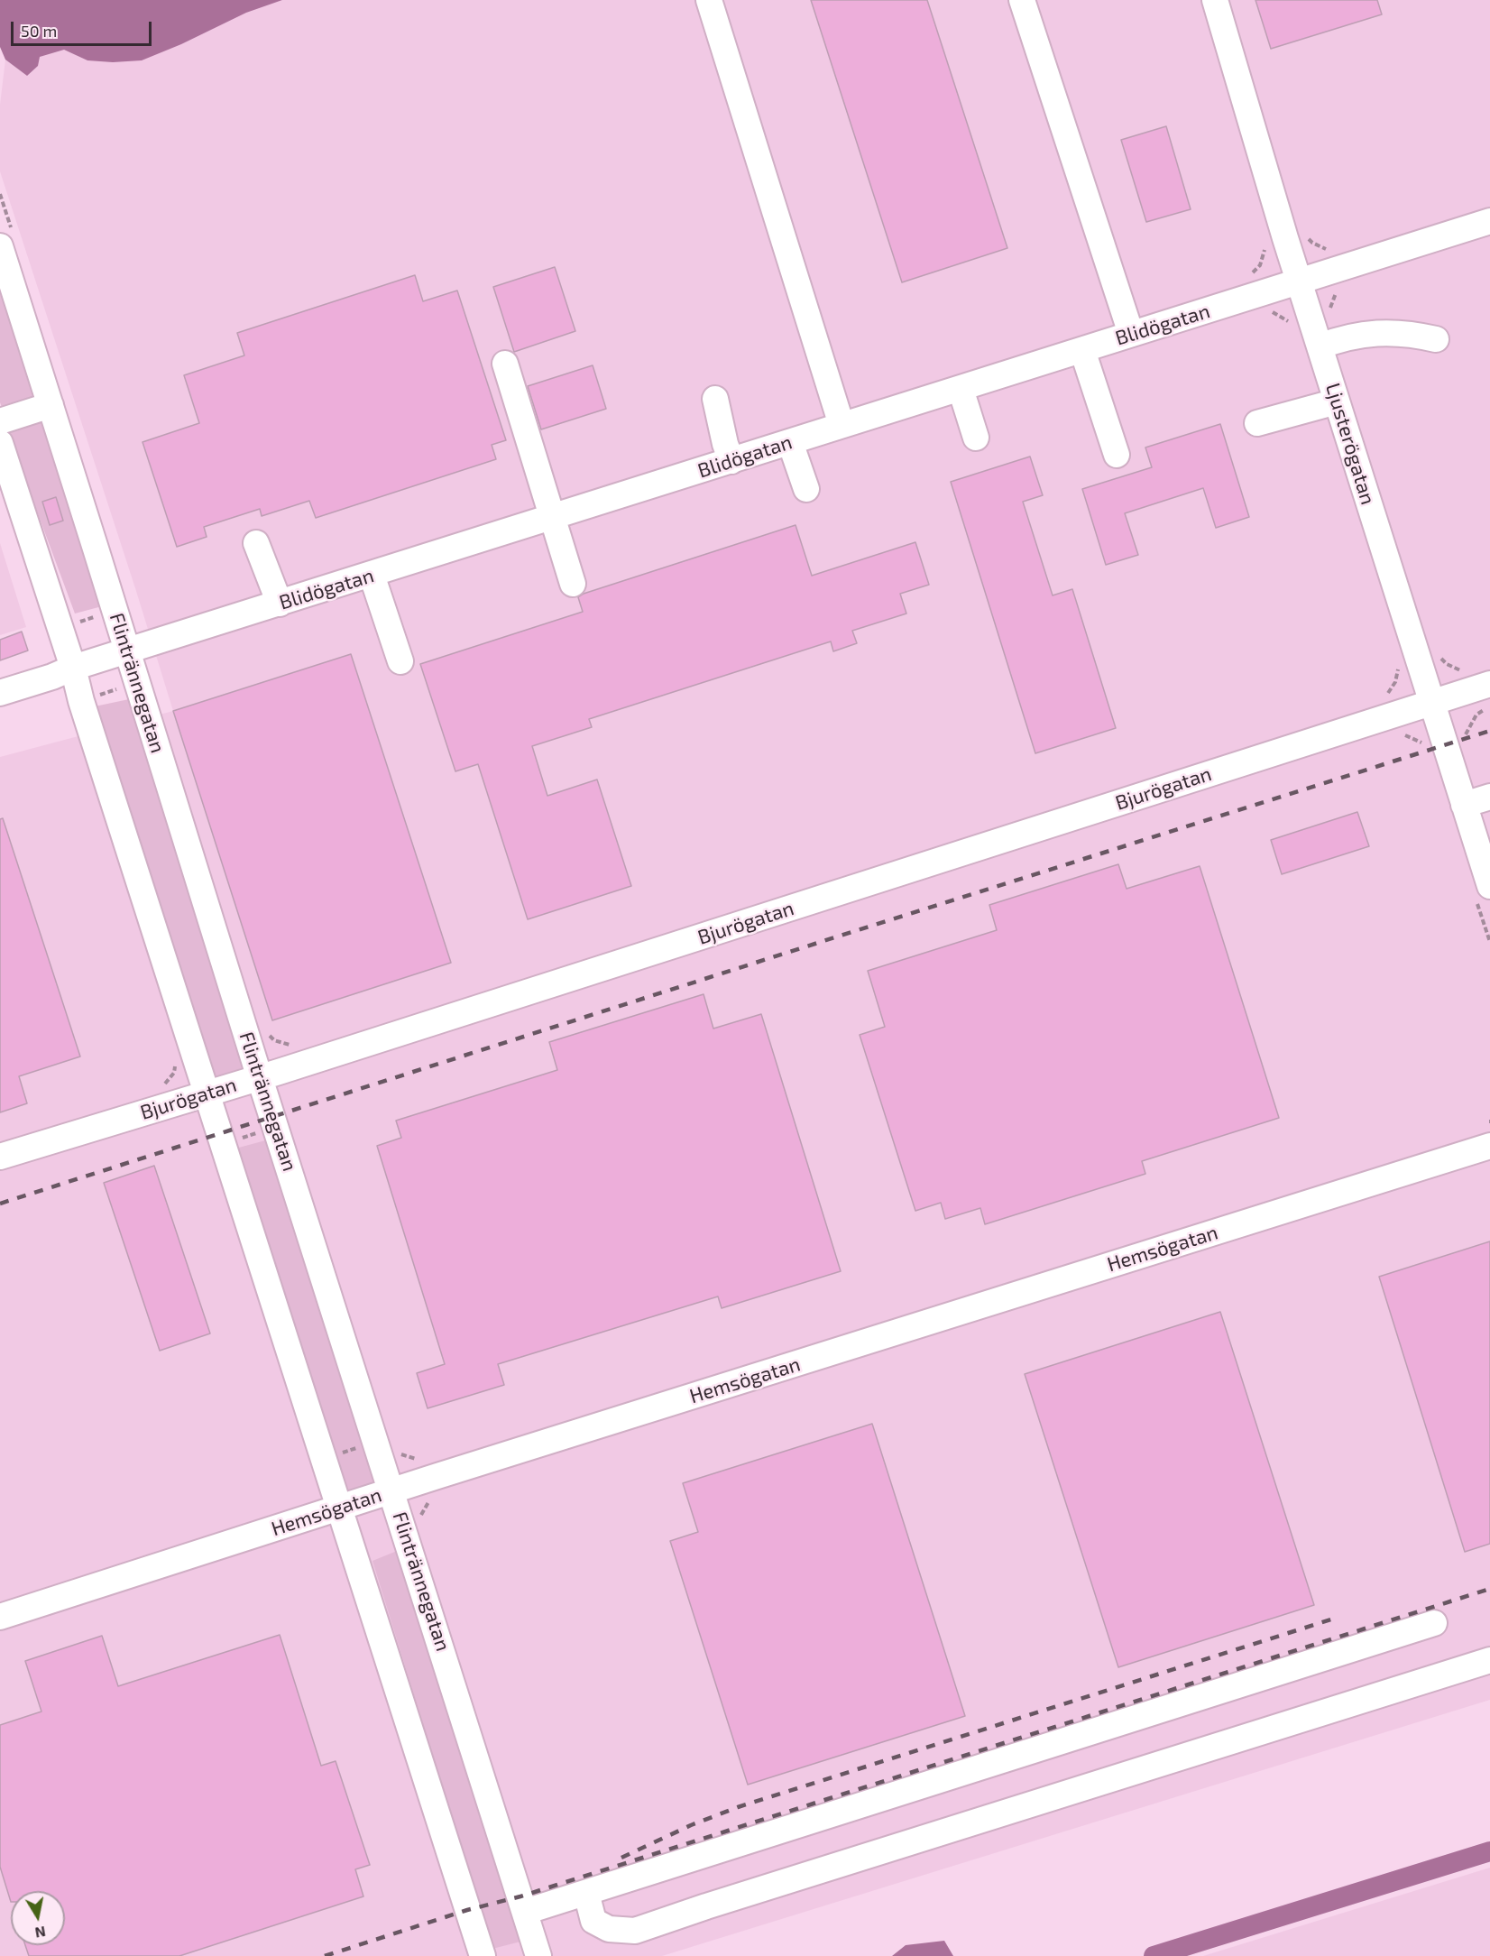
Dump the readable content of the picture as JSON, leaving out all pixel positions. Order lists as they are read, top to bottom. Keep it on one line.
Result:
{"streets":{"street":["Blidögatan","Ljusterögatan","Flintrännegatan","Bjurögatan","Hemsögatan"]},"crossings":[["Blidögatan","Ljusterögatan"],["Blidögatan","Flintrännegatan"],["Ljusterögatan","Bjurögatan"],["Flintrännegatan","Bjurögatan"],["Flintrännegatan","Hemsögatan"]],"scale_bar":"50 m","north":"bottom"}
